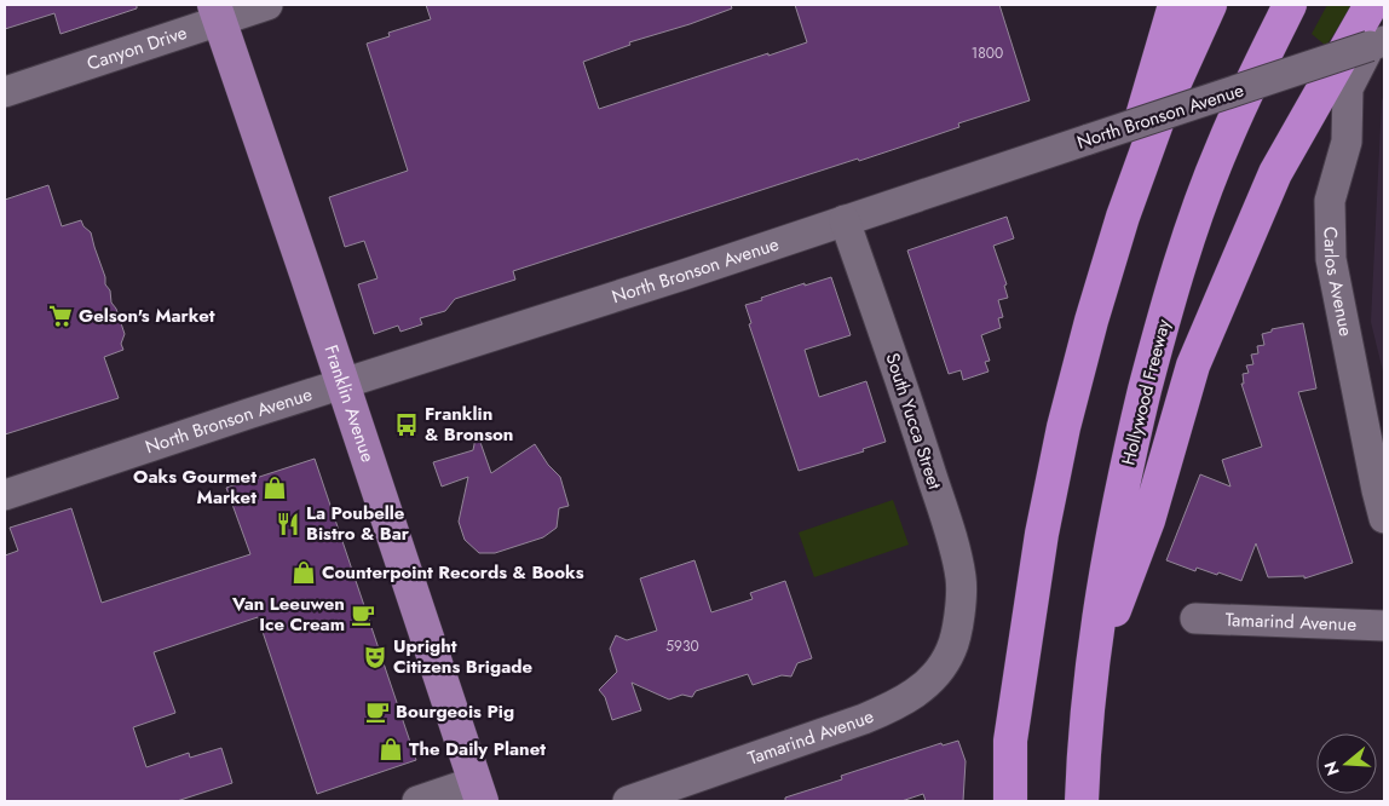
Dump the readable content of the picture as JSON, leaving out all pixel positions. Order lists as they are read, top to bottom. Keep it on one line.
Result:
{"streets":{"highway":["Hollywood Freeway"],"main road":["Franklin Avenue"],"street":["Canyon Drive","North Bronson Avenue","Carlos Avenue","South Yucca Street","Tamarind Avenue"]},"crossings":[["Canyon Drive","Franklin Avenue"],["North Bronson Avenue","Carlos Avenue"],["North Bronson Avenue","Franklin Avenue"],["North Bronson Avenue","South Yucca Street"],["South Yucca Street","Tamarind Avenue"]],"places":{"supermarket":["Gelson's Market"],"bus stop":["Franklin & Bronson"],"shop":["Oaks Gourmet Market","Counterpoint Records & Books","The Daily Planet"],"restaurant":["La Poubelle Bistro & Bar"],"cafe":["Van Leeuwen Ice Cream","Bourgeois Pig"],"theatre":["Upright Citizens Brigade"]},"house_numbers":["1800","5930"],"north":"left"}
